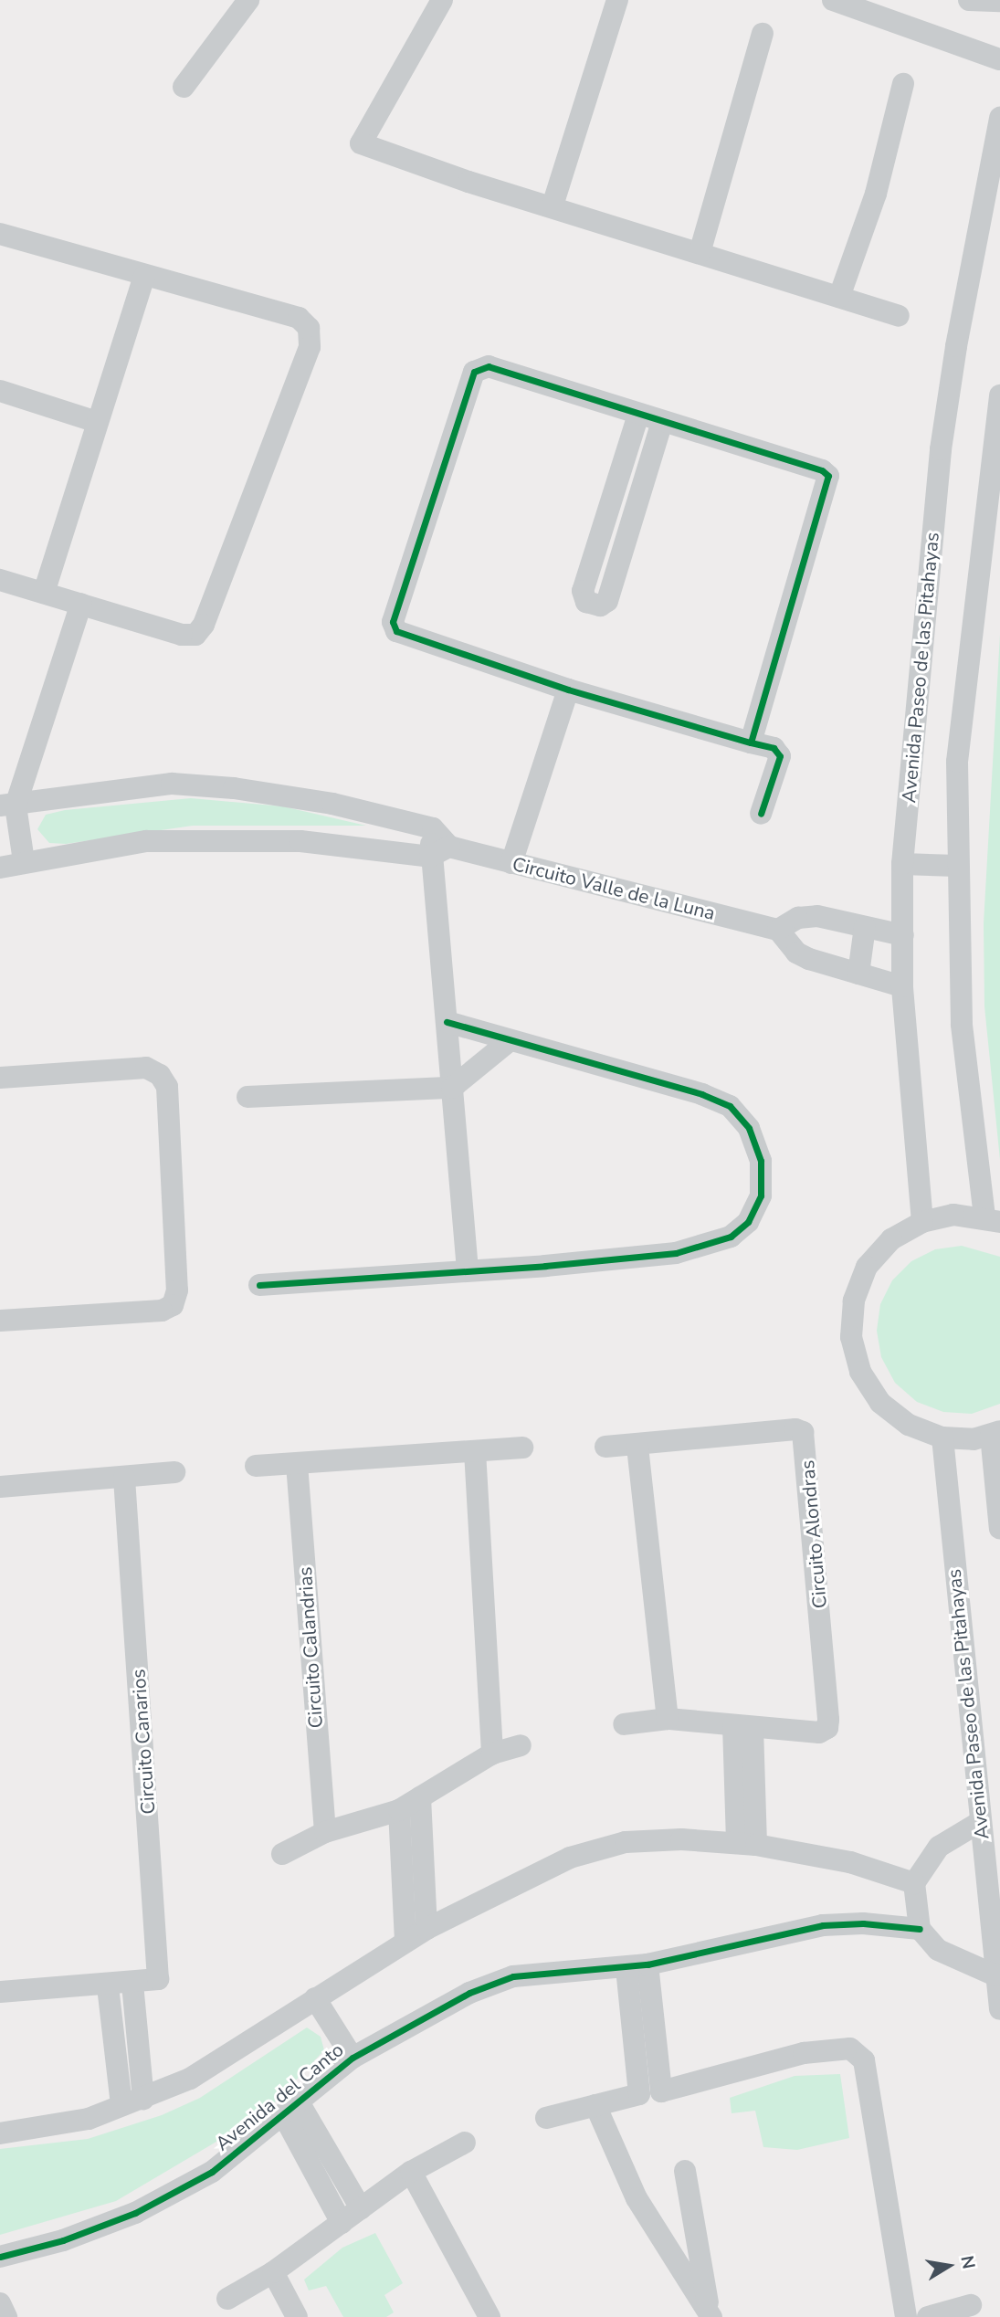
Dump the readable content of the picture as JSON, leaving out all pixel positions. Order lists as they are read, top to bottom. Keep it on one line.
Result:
{"streets":{"street":["Avenida Paseo de las Pitahayas","Circuito Valle de la Luna","Circuito Alondras","Circuito Calandrias","Circuito Canarios","Avenida del Canto"]},"north":"right"}
